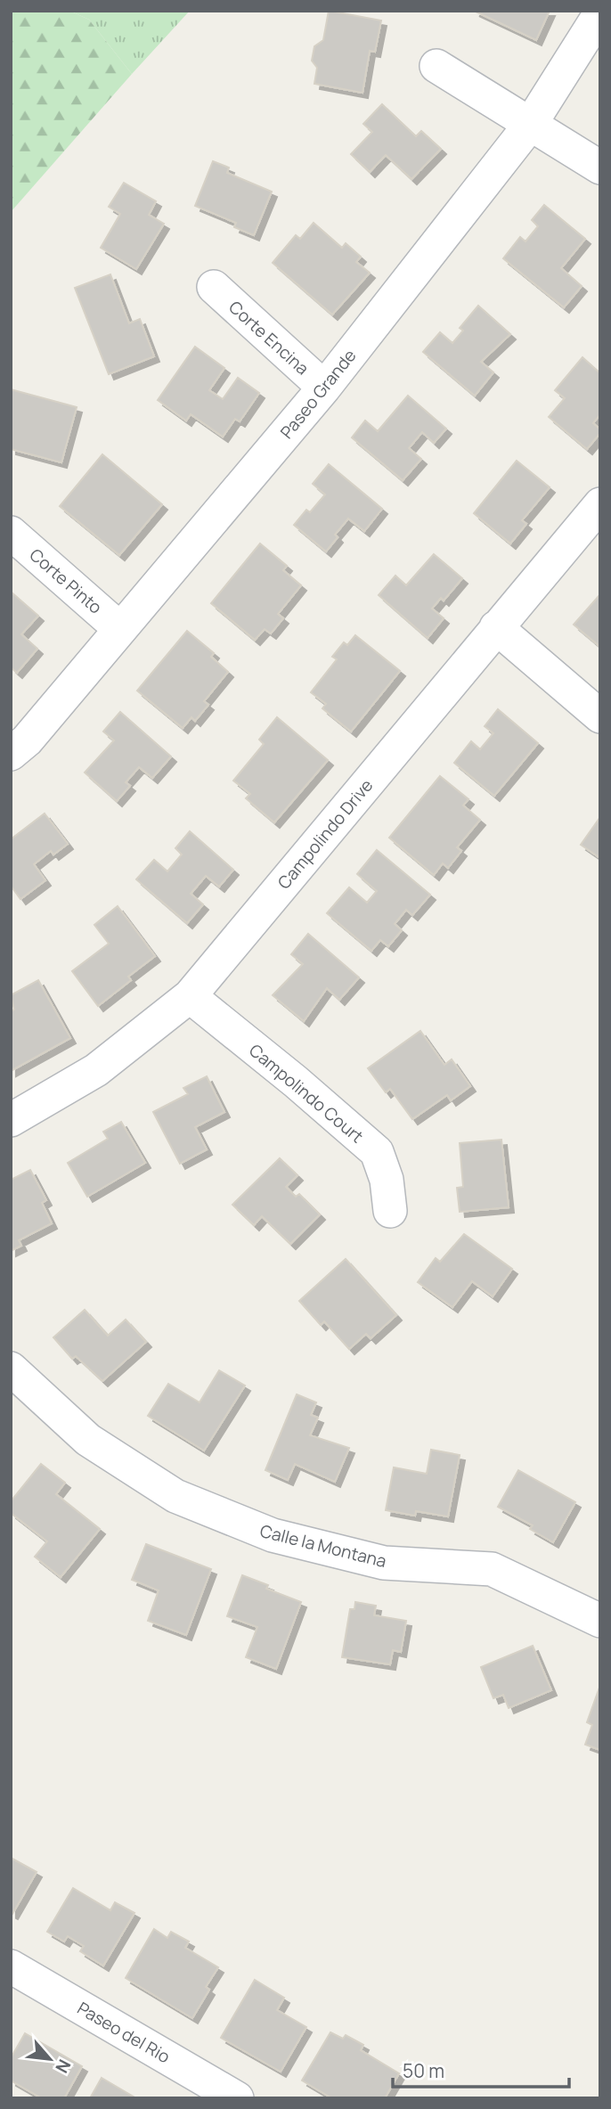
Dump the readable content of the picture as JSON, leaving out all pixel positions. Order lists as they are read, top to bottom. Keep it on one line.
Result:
{"streets":{"street":["Corte Encina","Paseo Grande","Corte Pinto","Campolindo Drive","Campolindo Court","Calle la Montana","Paseo del Rio"]},"crossings":[["Corte Encina","Paseo Grande"],["Paseo Grande","Corte Pinto"],["Campolindo Drive","Campolindo Court"]],"scale_bar":"50 m","north":"bottom right"}
